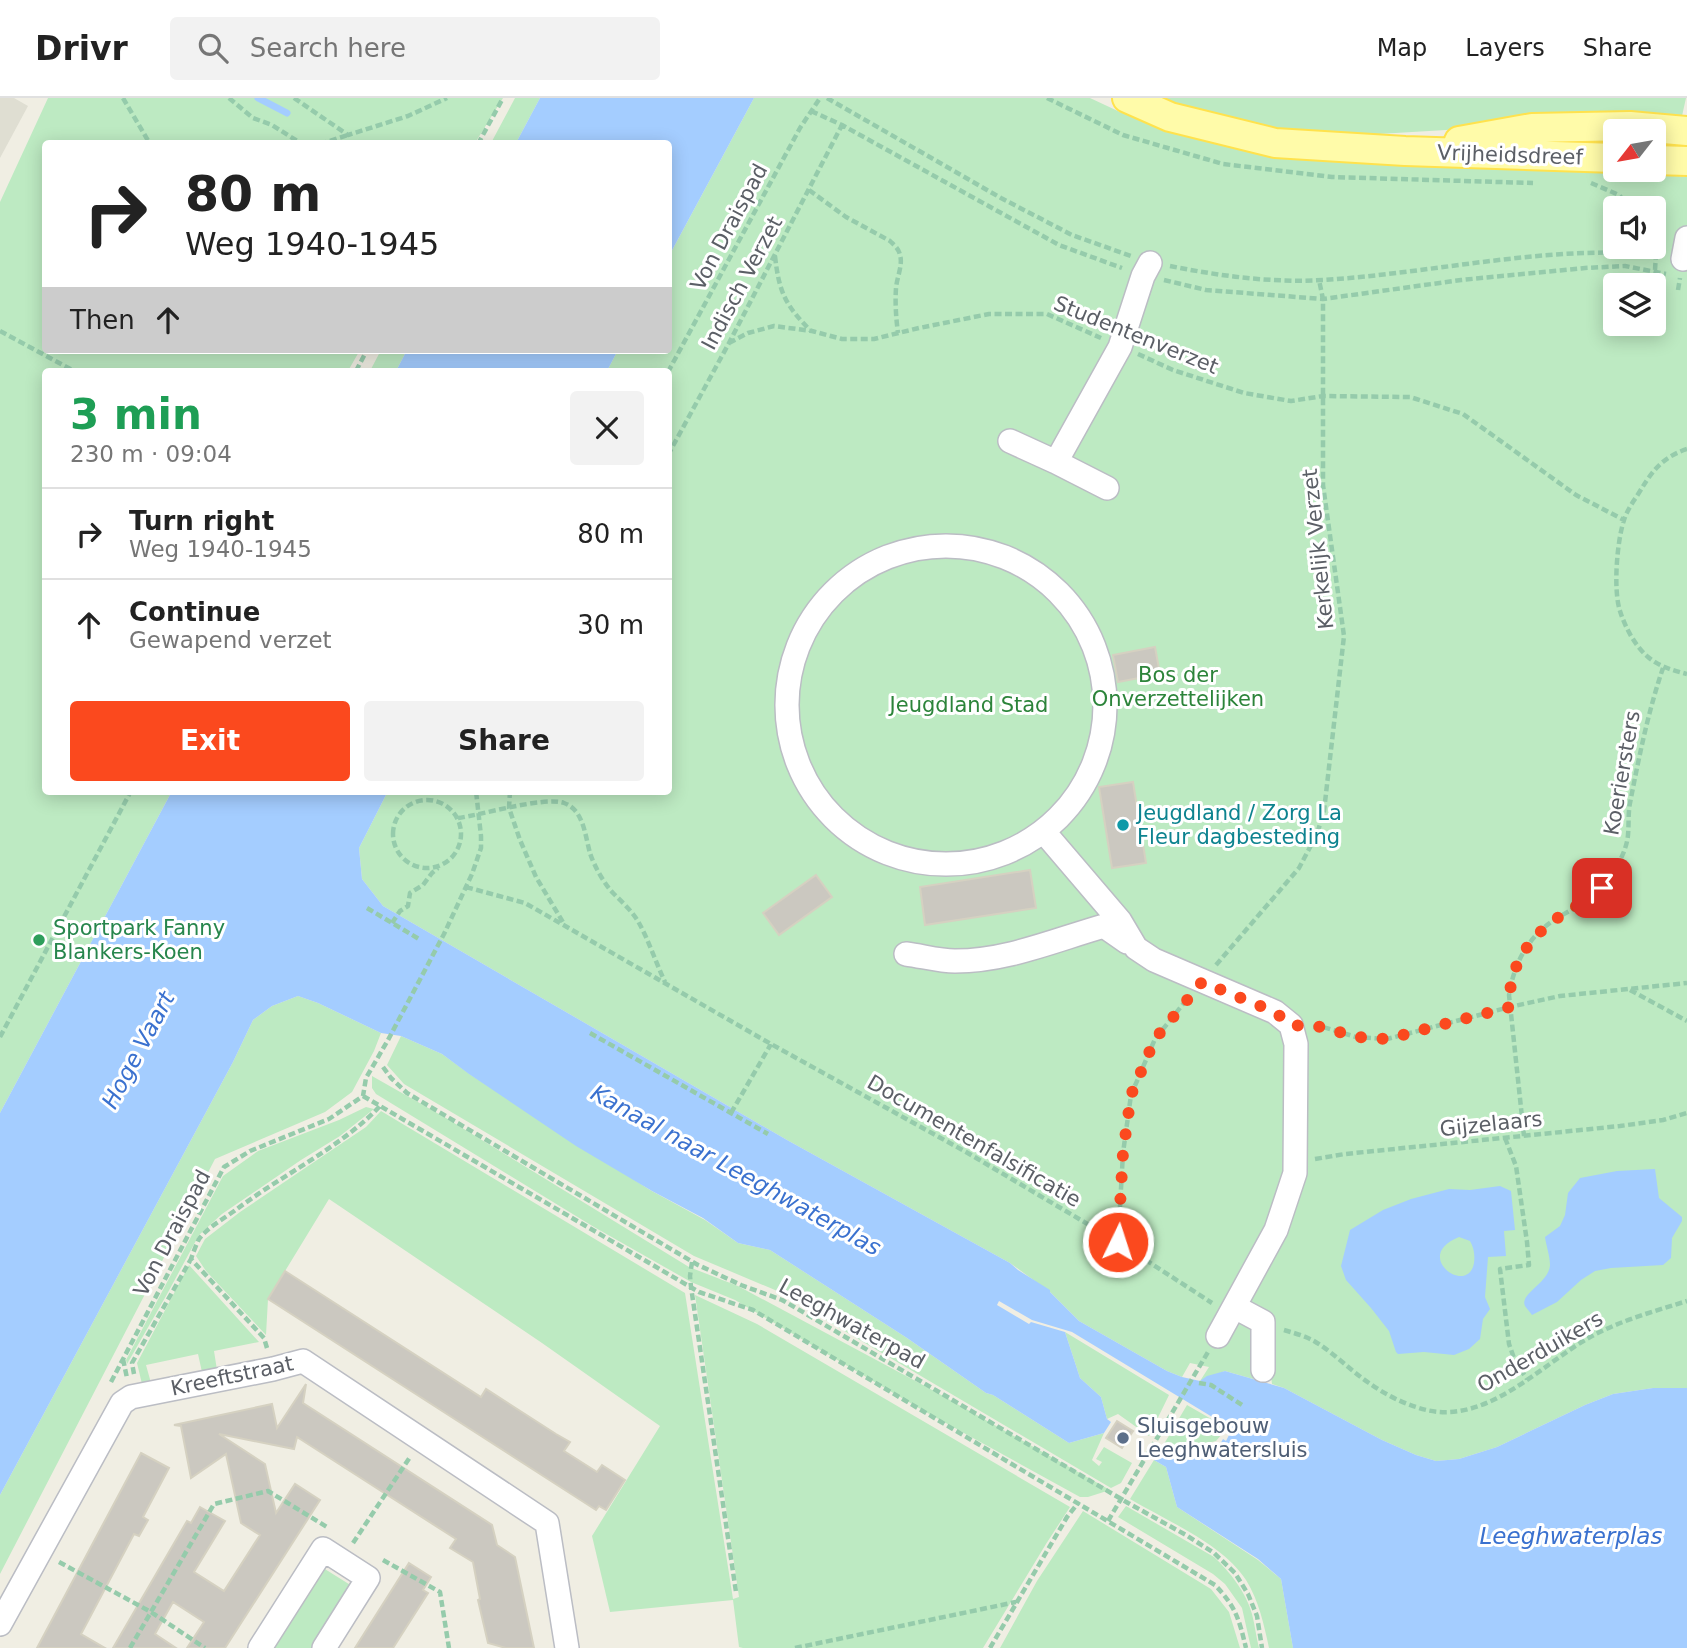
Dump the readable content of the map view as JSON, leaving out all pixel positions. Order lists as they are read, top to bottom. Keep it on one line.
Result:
{"streets":{"main road":["Vrijheidsdreef"],"street":["Kreeftstraat"],"path":["Von Draispad","Indisch Verzet","Studentenverzet","Kerkelijk Verzet","Koeriersters","Gijzelaars","Documentenfalsificatie","Leeghwaterpad","Onderduikers"]},"crossings":[["Indisch Verzet","Studentenverzet"],["Studentenverzet","Kerkelijk Verzet"],["Kerkelijk Verzet","Documentenfalsificatie"],["Koeriersters","Gijzelaars"]],"water":["Hoge Vaart","Kanaal naar Leeghwaterplas","Leeghwaterplas"],"parks":["Bos der Onverzettelijken","Jeugdland Stad"],"places":["Jeugdland / Zorg La Fleur dagbesteding","Sportpark Fanny Blankers-Koen","Sluisgebouw Leeghwatersluis"],"north":"bottom left","page":{"header":"Drivr","search":"Search here","nav":["Map","Layers","Share"],"turn":["80 m","Weg 1940-1945"],"then":"Then","heading":["3 min","230 m · 09:04"],"list":[{"name":"Turn right","note":"Weg 1940-1945","value":"80 m"},{"name":"Continue","note":"Gewapend verzet","value":"30 m"}],"buttons":["Exit","Share"]}}
